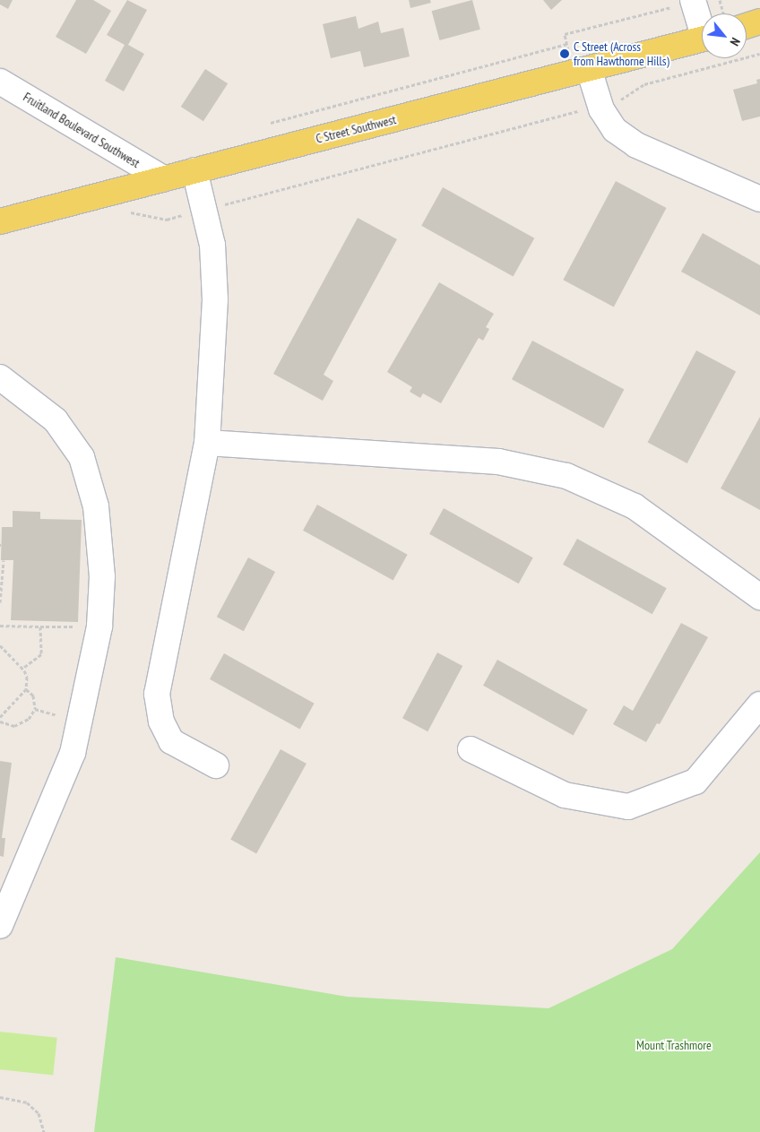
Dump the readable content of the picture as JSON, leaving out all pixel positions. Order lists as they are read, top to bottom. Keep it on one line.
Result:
{"streets":{"main road":["C Street Southwest"],"street":["Fruitland Boulevard Southwest"]},"crossings":[["C Street Southwest","Fruitland Boulevard Southwest"]],"parks":["Mount Trashmore"],"places":["C Street (Across from Hawthorne Hills)"],"north":"bottom right"}
